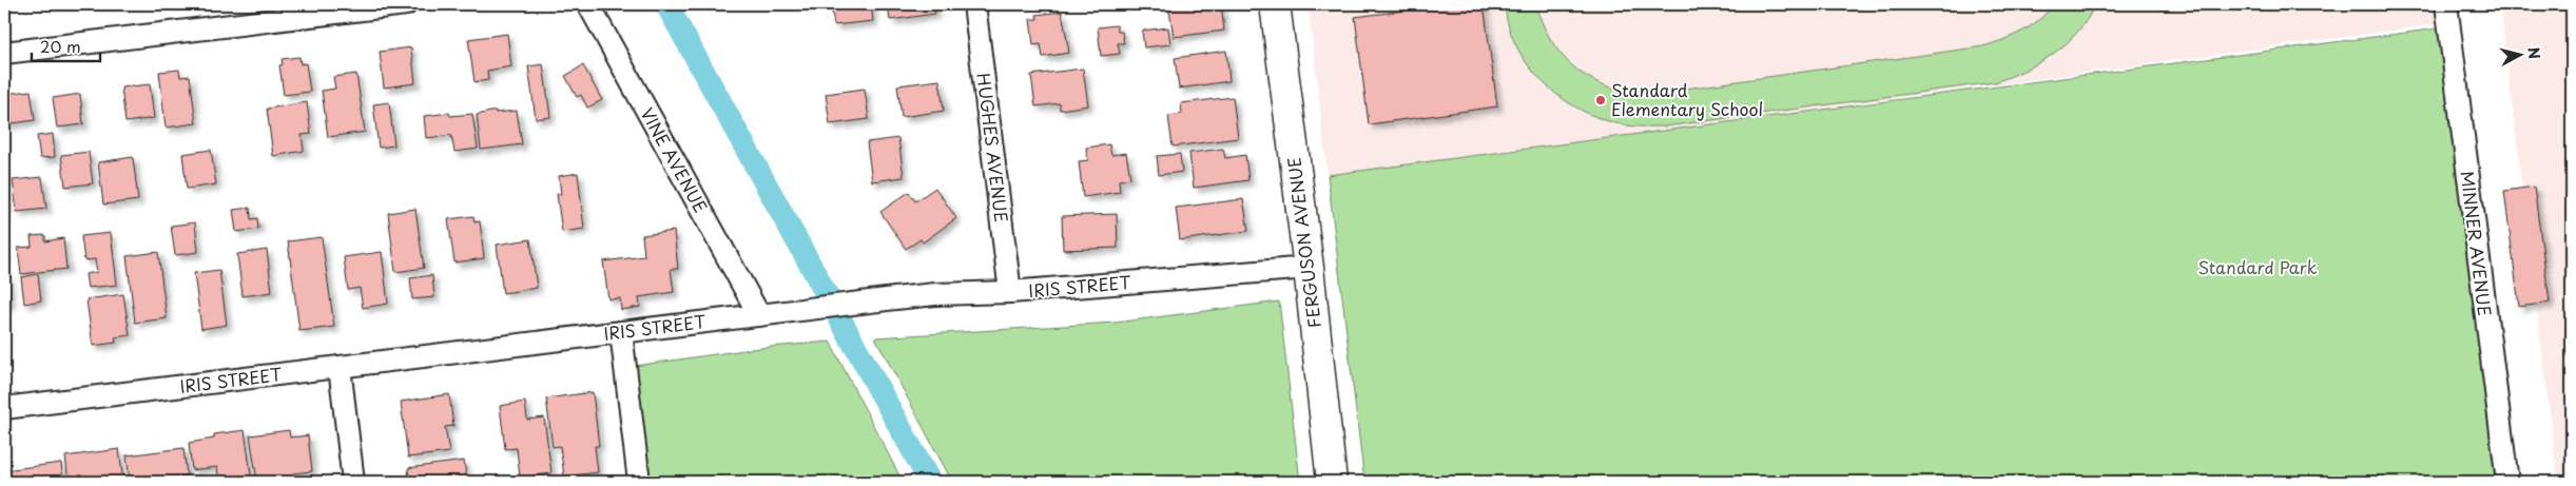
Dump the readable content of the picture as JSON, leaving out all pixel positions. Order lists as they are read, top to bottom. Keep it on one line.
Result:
{"streets":{"street":["HUGHES AVENUE","VINE AVENUE","FERGUSON AVENUE","MINNER AVENUE","IRIS STREET"]},"crossings":[["HUGHES AVENUE","IRIS STREET"],["VINE AVENUE","IRIS STREET"],["FERGUSON AVENUE","IRIS STREET"]],"parks":["Standard Park"],"places":["Standard Elementary School"],"scale_bar":"20 m","north":"right"}
